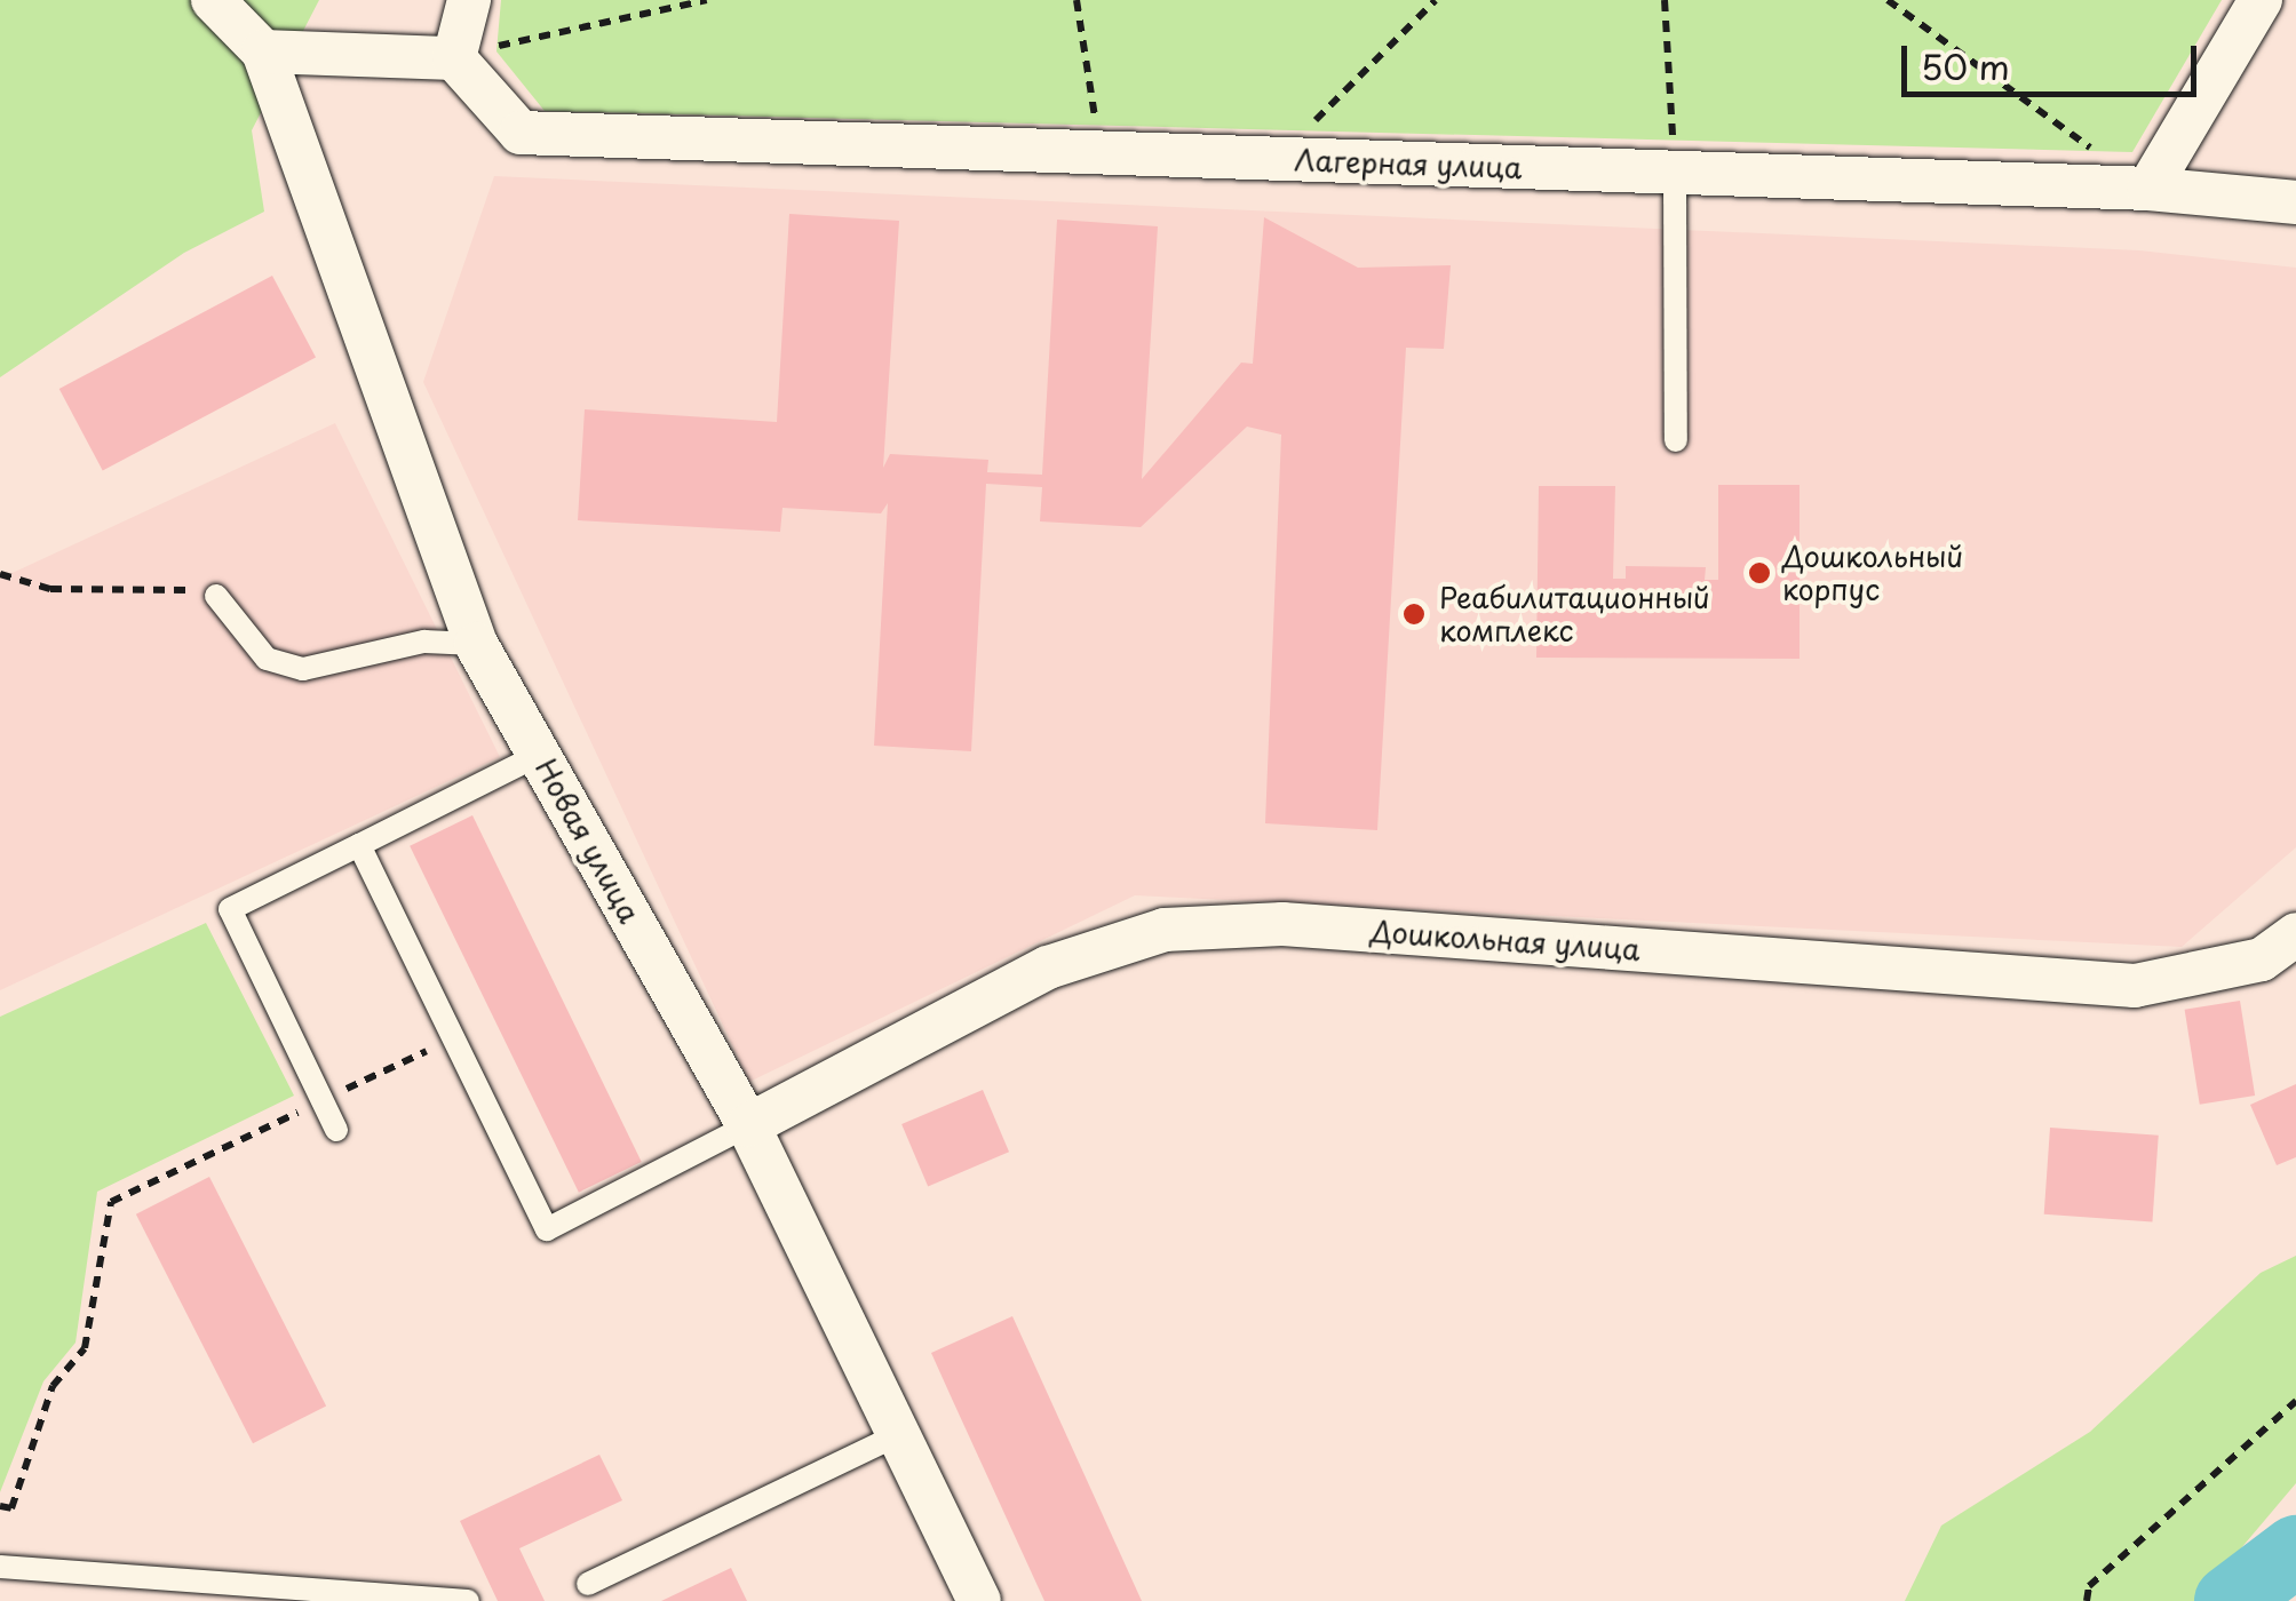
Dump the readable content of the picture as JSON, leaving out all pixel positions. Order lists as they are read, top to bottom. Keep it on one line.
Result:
{"streets":{"street":["Лагерная улица","Новая улица","Дошкольная улица"]},"crossings":[["Новая улица","Дошкольная улица"]],"places":["Дошкольный корпус","Реабилитационный комплекс"],"scale_bar":"50 m"}
